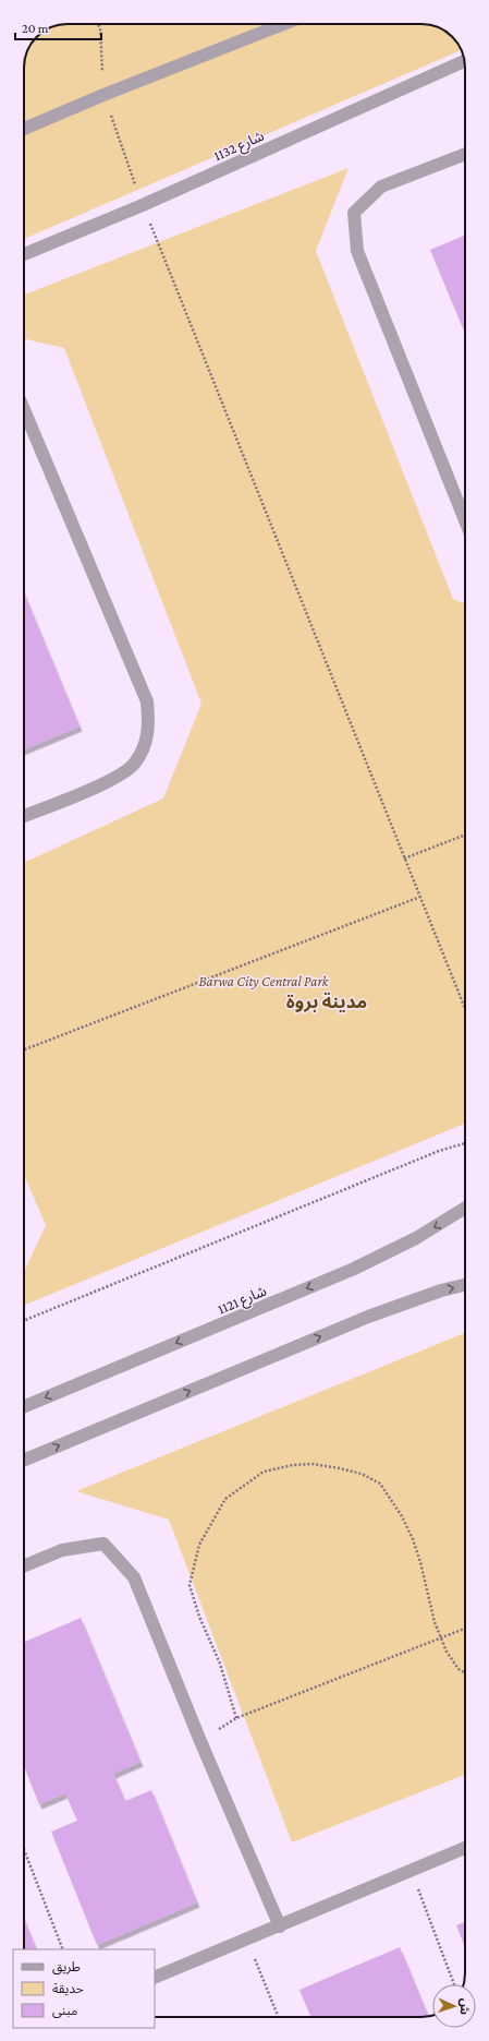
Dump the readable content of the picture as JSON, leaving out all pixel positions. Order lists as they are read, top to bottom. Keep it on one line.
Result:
{"streets":{"street":["شارع 1132","شارع 1121"]},"districts":["مدينة بروة"],"parks":["Barwa City Central Park"],"legend":["طريق","حديقة","مبنى"],"scale_bar":"20 m","north":"right"}
